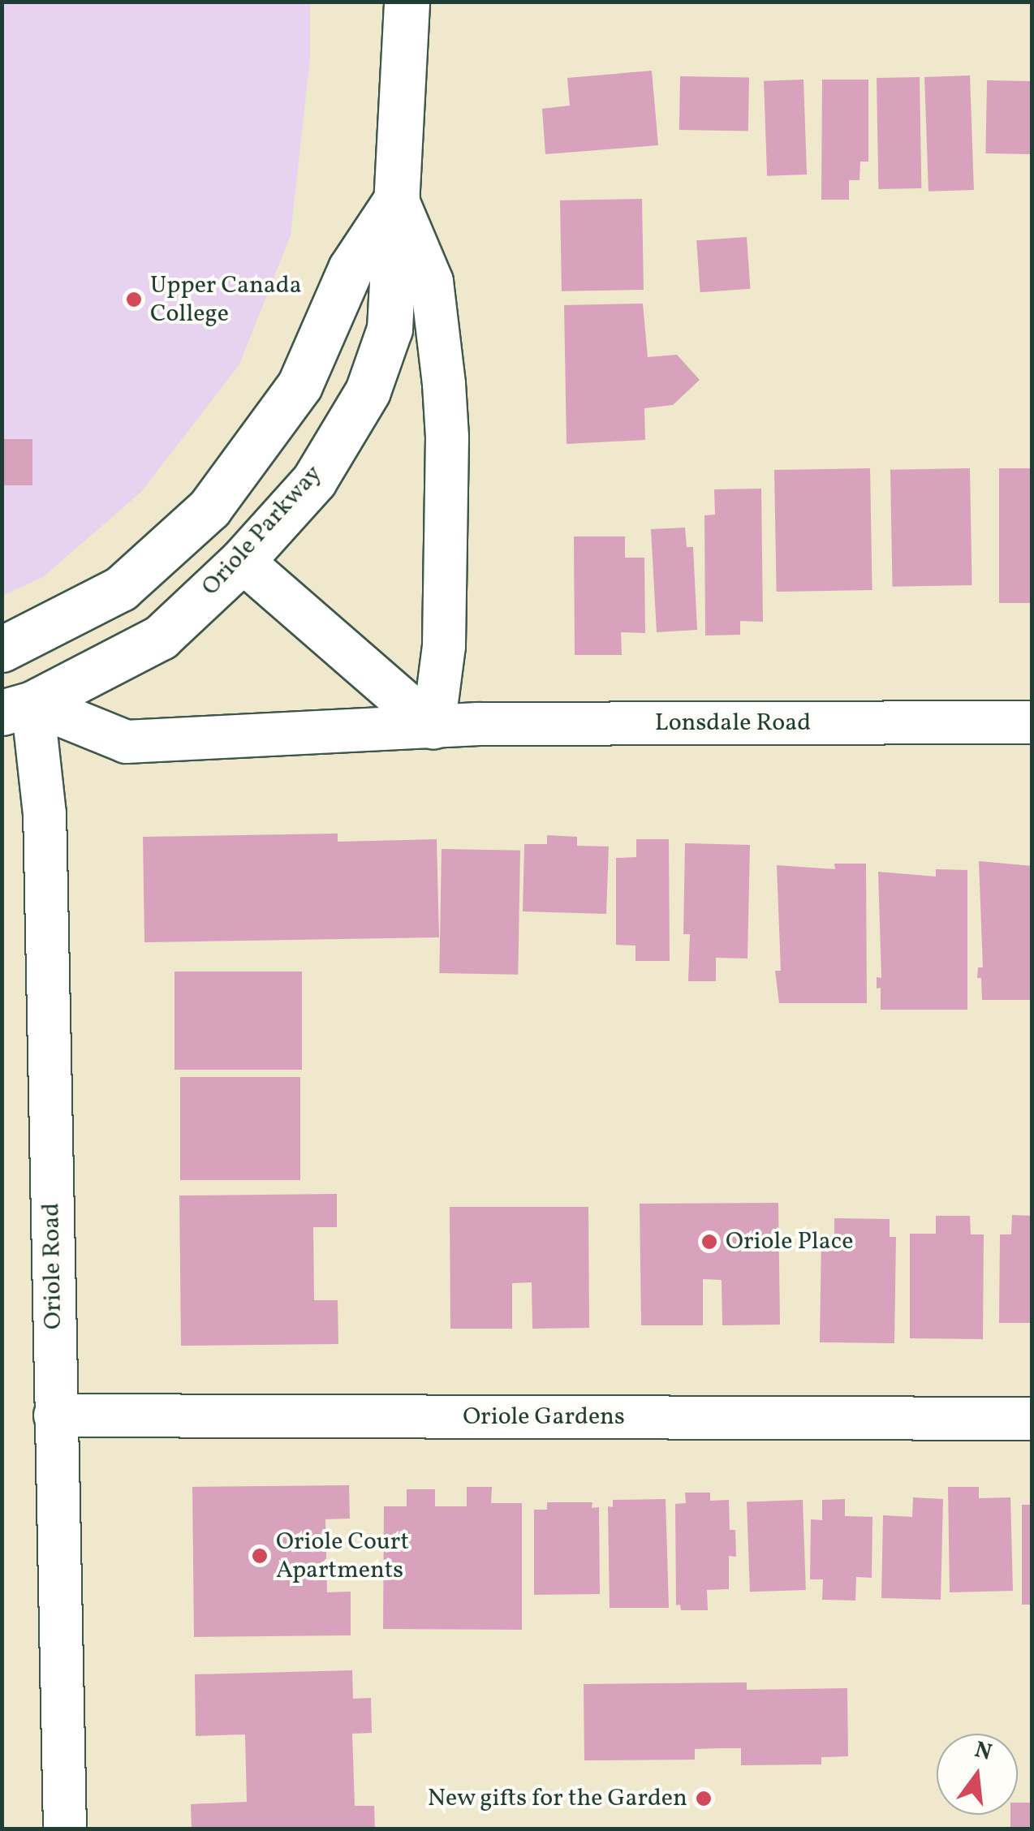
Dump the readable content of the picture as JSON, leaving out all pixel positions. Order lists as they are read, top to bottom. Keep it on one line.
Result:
{"streets":{"main road":["Oriole Parkway"],"street":["Lonsdale Road","Oriole Road","Oriole Gardens"]},"crossings":[["Oriole Parkway","Lonsdale Road"],["Oriole Parkway","Oriole Road"],["Lonsdale Road","Oriole Road"],["Oriole Road","Oriole Gardens"]],"places":["Upper Canada College","Oriole Place","Oriole Court Apartments","New gifts for the Garden"],"north":"top"}
